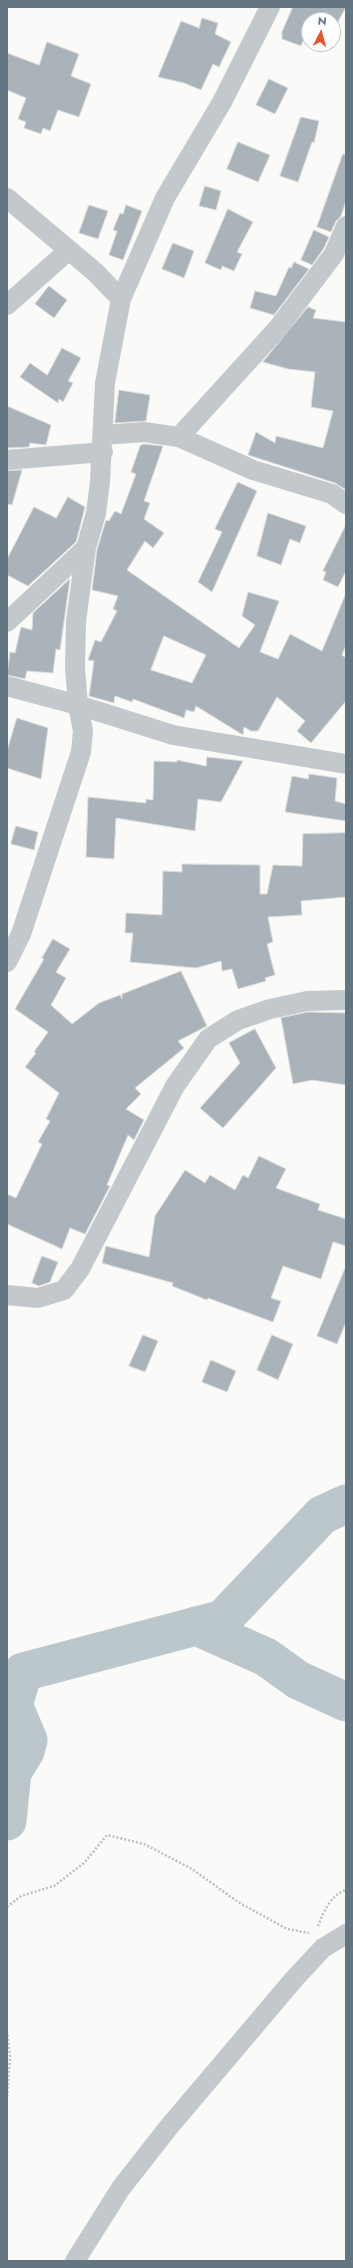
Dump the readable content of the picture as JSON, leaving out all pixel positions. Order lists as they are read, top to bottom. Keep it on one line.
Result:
{"north":"top"}
